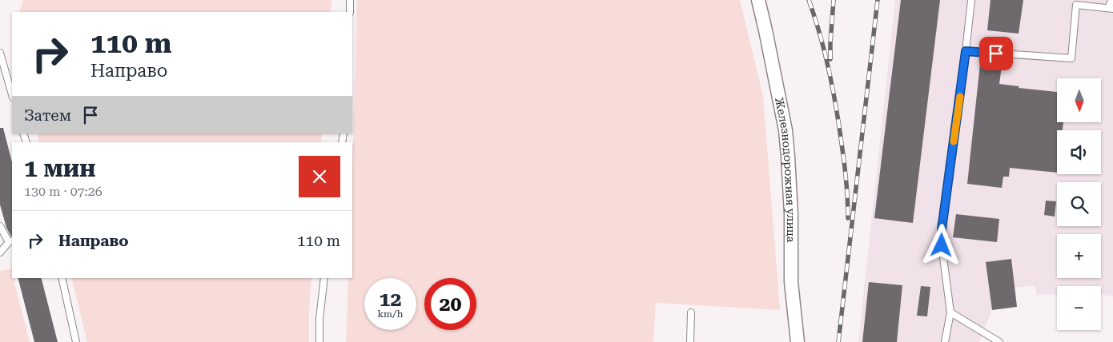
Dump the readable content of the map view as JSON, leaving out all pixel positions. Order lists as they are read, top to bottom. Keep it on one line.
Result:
{"streets":{"street":["Железнодорожная улица"]},"north":"bottom","page":{"turn":["110 m","Направо"],"map_buttons":["+","−"],"then":"Затем","heading":["1 мин","130 m · 07:26"],"list":[{"name":"Направо","value":"110 m"}],"speed":"12 km/h","limit":"20"}}
